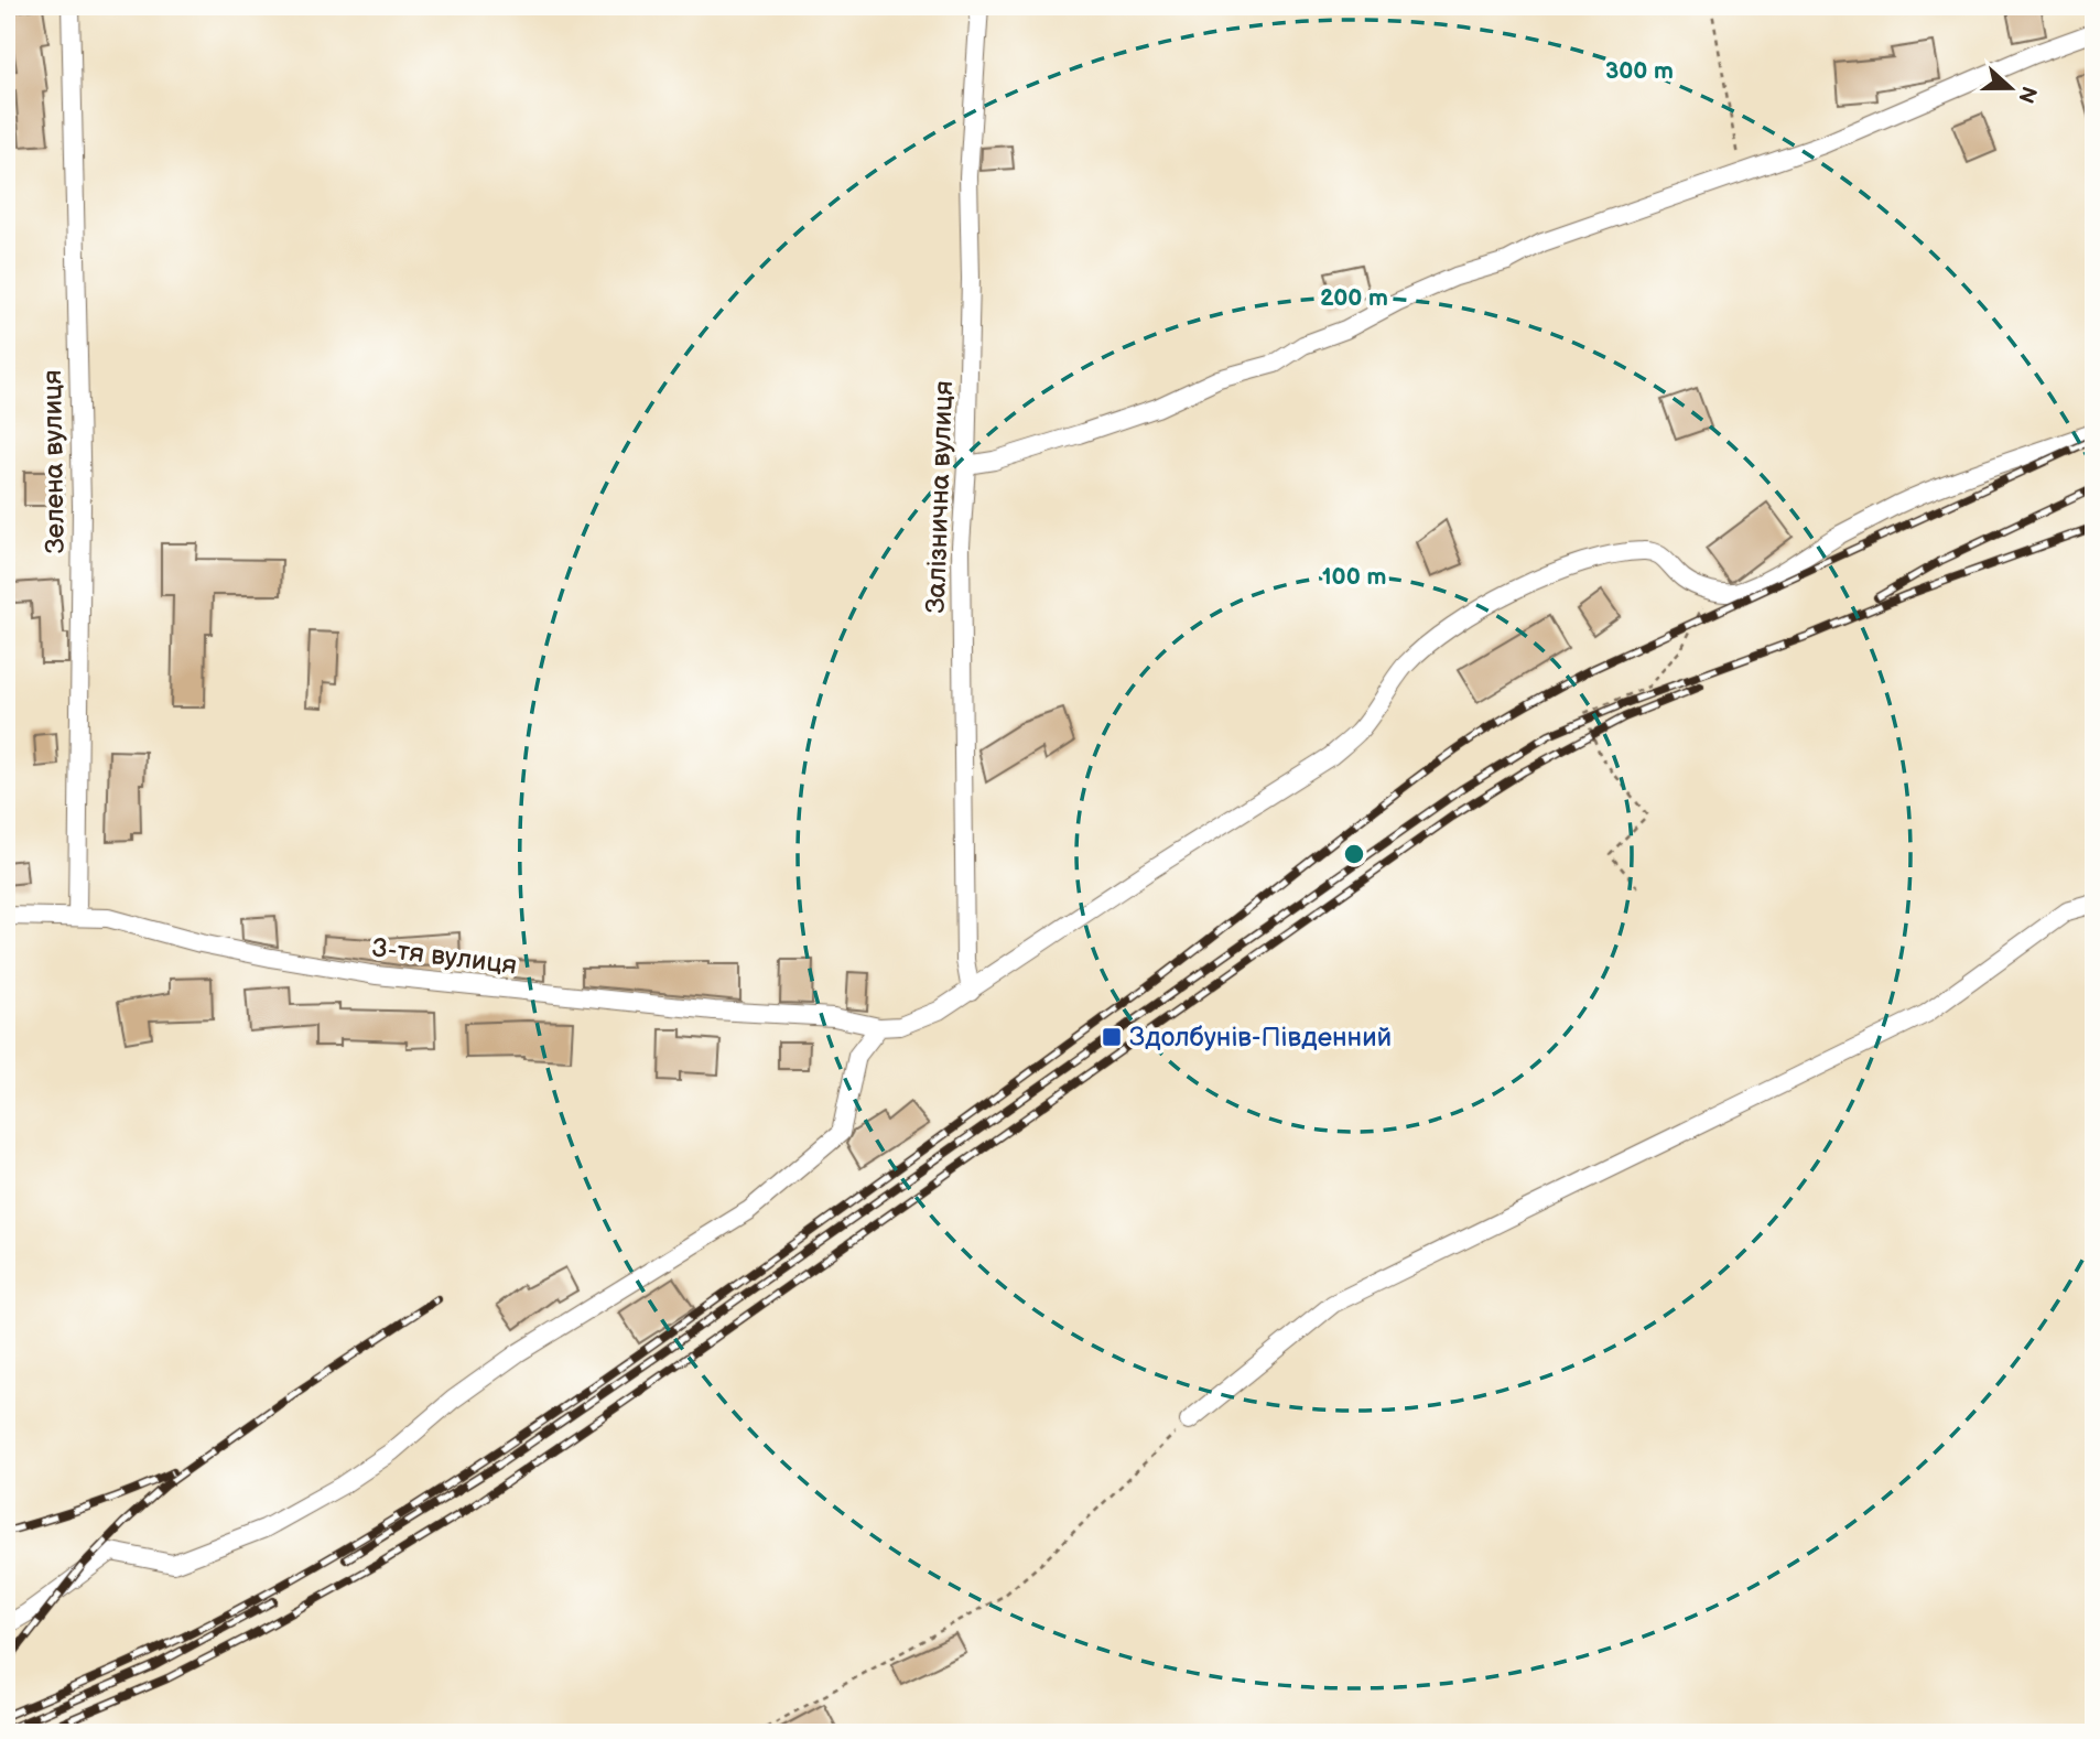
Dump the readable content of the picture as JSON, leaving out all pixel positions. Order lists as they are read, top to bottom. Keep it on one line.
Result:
{"streets":{"street":["Зелена вулиця","Залізнична вулиця","3-тя вулиця"]},"crossings":[["Зелена вулиця","3-тя вулиця"]],"places":{"transit":["Здолбунів-Південний"]},"north":"right","rings":["300 m","200 m","100 m"]}
